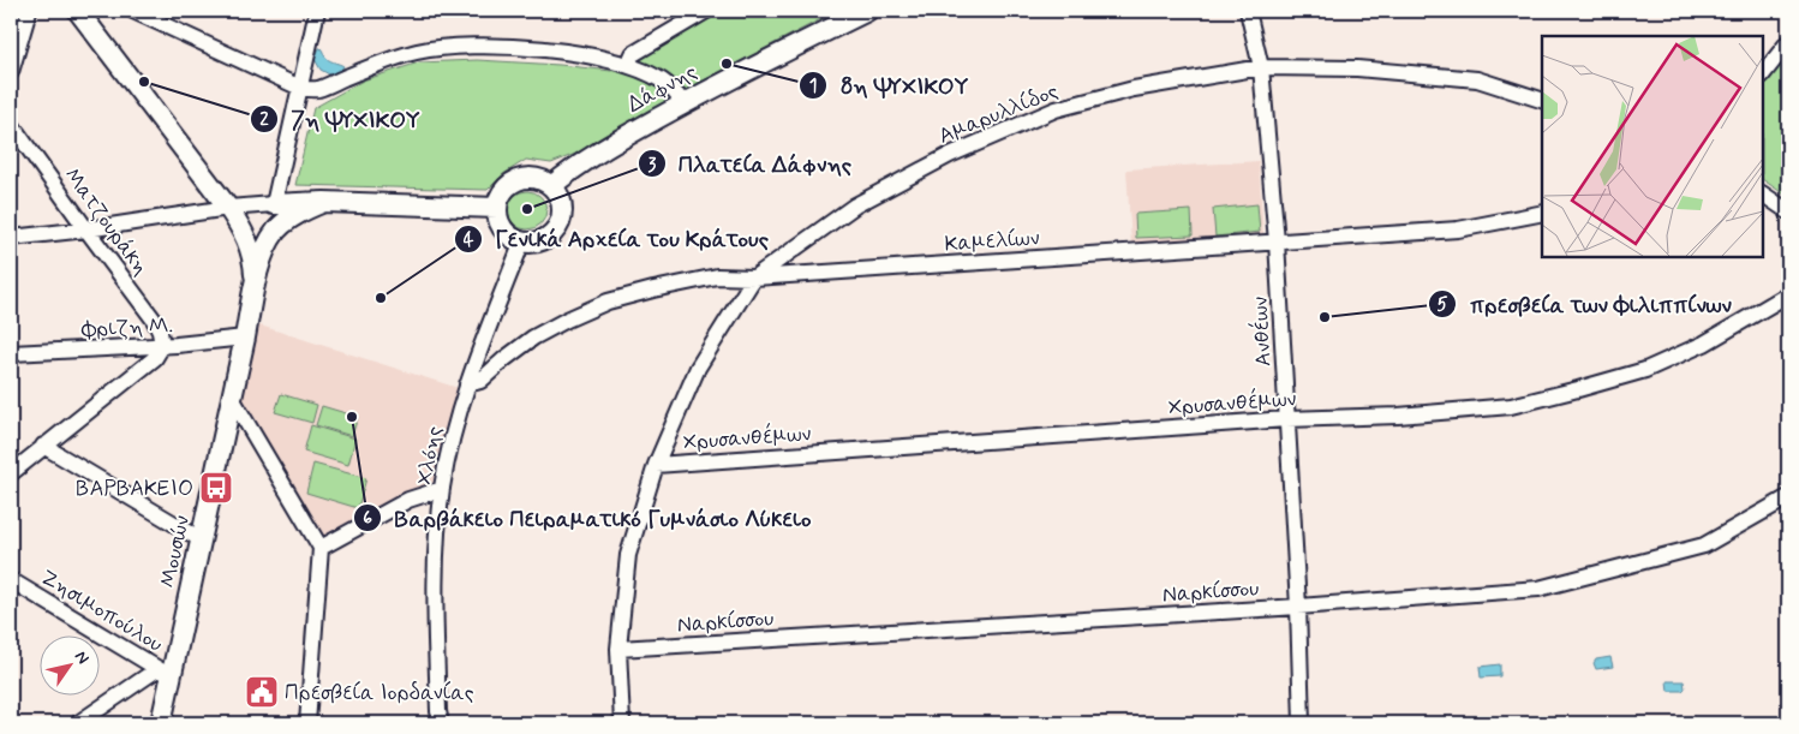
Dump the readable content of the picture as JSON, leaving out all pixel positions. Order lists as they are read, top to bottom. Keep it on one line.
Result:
{"streets":{"main road":["Δάφνης","Μουσών"],"street":["Αμαρυλλίδος","Ματζουράκη","Καμελίων","Φριζη Μ.","Ανθέων","Χρυσανθέμων","Χλόης","Ναρκίσσου","Ζησιμοπούλου"]},"crossings":[["Δάφνης","Χλόης"],["Αμαρυλλίδος","Καμελίων"],["Αμαρυλλίδος","Ανθέων"],["Αμαρυλλίδος","Χρυσανθέμων"],["Αμαρυλλίδος","Ναρκίσσου"],["Ματζουράκη","Φριζη Μ."],["Καμελίων","Ανθέων"],["Καμελίων","Χλόης"],["Φριζη Μ.","Μουσών"],["Ανθέων","Χρυσανθέμων"],["Ανθέων","Ναρκίσσου"],["Μουσών","Ζησιμοπούλου"]],"places":{"other":["8η ΨΥΧΙΚΟΥ","7η ΨΥΧΙΚΟΥ","Πλατεία Δάφνης","Γενικά Αρχεία του Κράτους","πρεσβεία των Φιλιππίνων","Βαρβάκειο Πειραματικό Γυμνάσιο Λύκειο"],"bus stop":["ΒΑΡΒΑΚΕΙΟ"],"public building":["Πρεσβεία Ιορδανίας"]},"north":"top right"}
